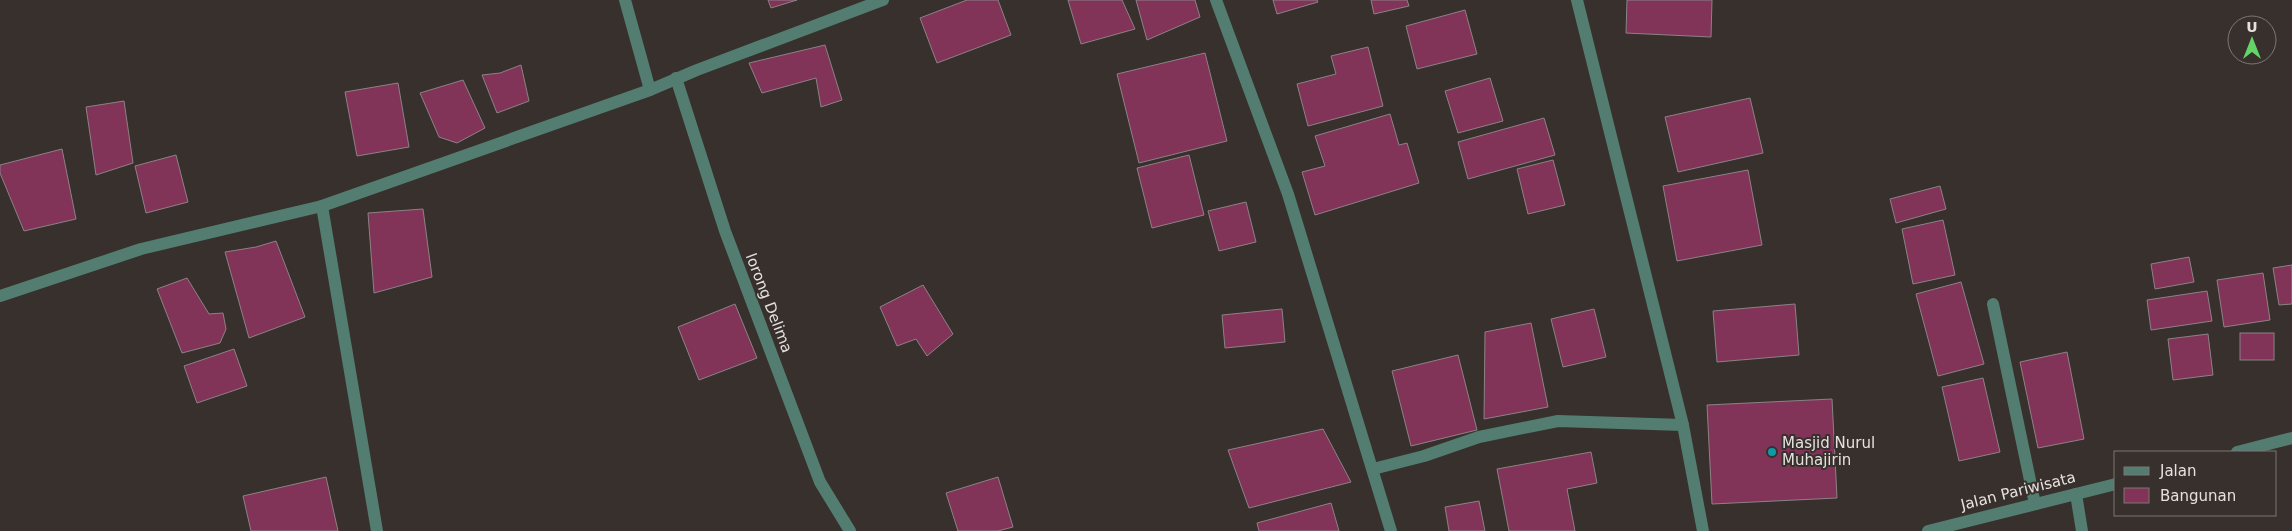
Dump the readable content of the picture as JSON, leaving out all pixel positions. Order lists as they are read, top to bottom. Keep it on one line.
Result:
{"streets":{"street":["lorong Delima","Jalan Pariwisata"]},"places":["Masjid Nurul Muhajirin"],"legend":["Jalan","Bangunan"],"north":"top"}
